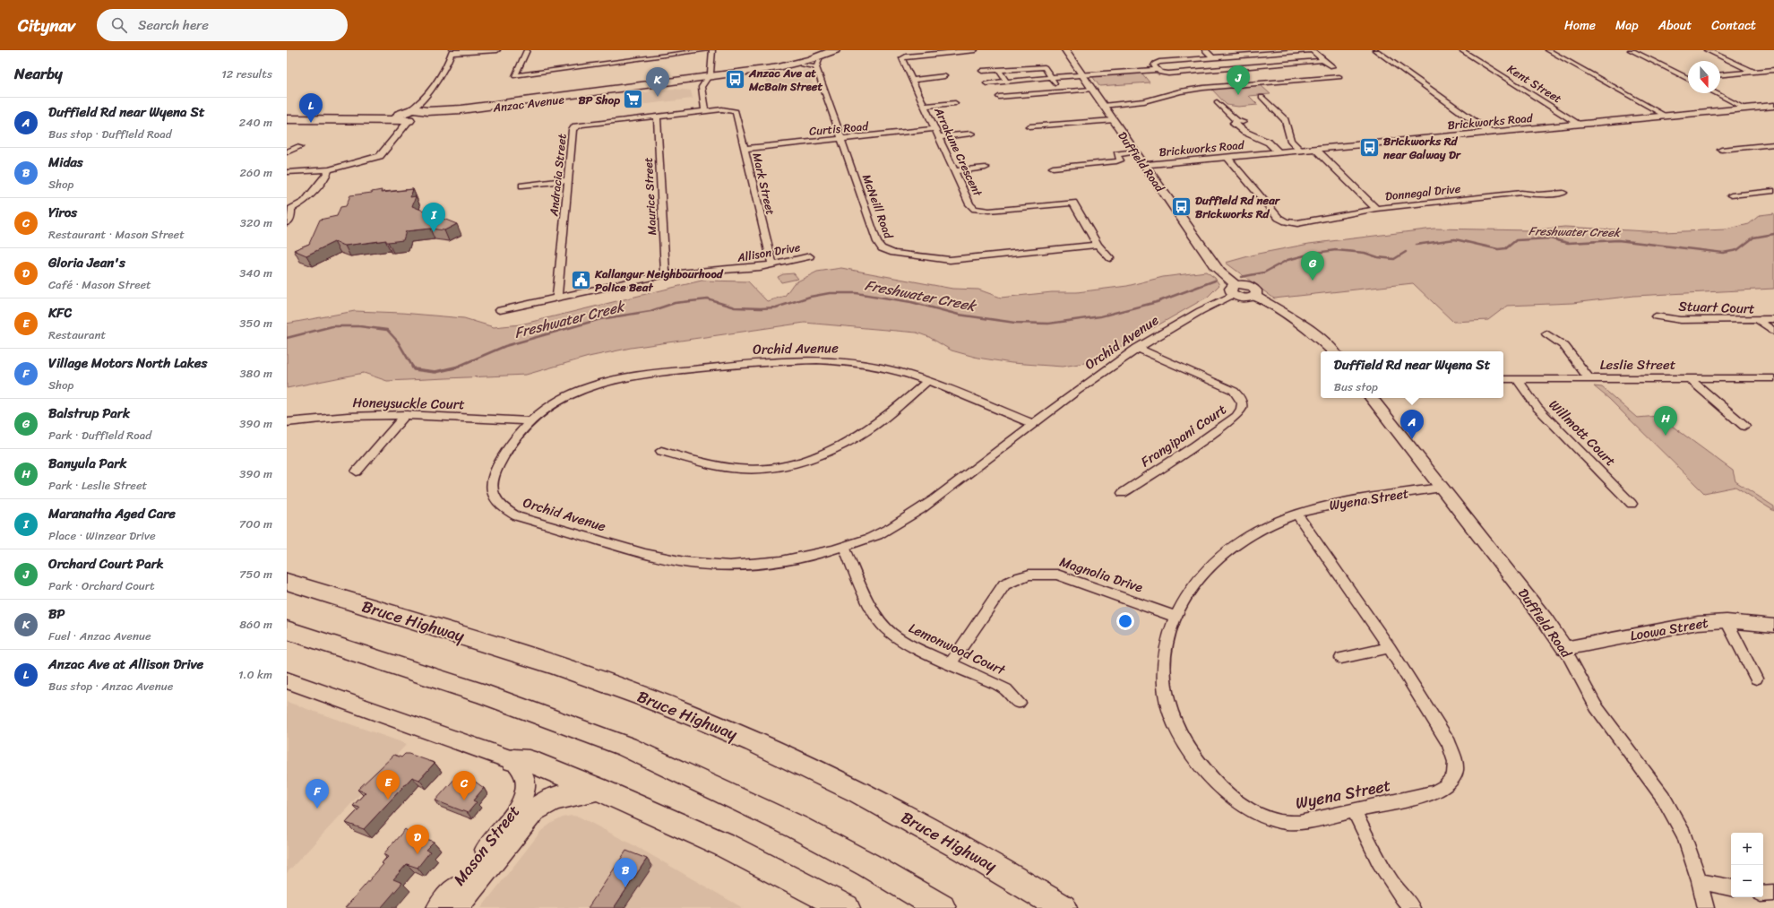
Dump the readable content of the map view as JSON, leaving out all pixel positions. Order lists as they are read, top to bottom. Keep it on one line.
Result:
{"streets":{"highway":["Anzac Avenue","Bruce Highway"],"street":["Kent Street","Brickworks Road","Curtis Road","Arrakune Crescent","Duffield Road","Andracia Street","Mark Street","Donnegal Drive","Maurice Street","McNeill Road","Allison Drive","Stuart Court","Orchid Avenue","Leslie Street","Honeysuckle Court","Willmott Court","Frangipani Court","Wyena Street","Magnolia Drive","Loowa Street","Lemonwood Court","Mason Street"]},"crossings":[["Kent Street","Brickworks Road"],["Anzac Avenue","McNeill Road"],["Brickworks Road","Duffield Road"],["Brickworks Road","Donnegal Drive"],["Curtis Road","Arrakune Crescent"],["Curtis Road","Mark Street"],["Curtis Road","McNeill Road"],["Arrakune Crescent","McNeill Road"],["Duffield Road","Orchid Avenue"],["Duffield Road","Wyena Street"],["Duffield Road","Loowa Street"],["Andracia Street","Mark Street"],["Andracia Street","Maurice Street"],["Andracia Street","Allison Drive"],["Mark Street","Allison Drive"],["Maurice Street","Allison Drive"],["Orchid Avenue","Honeysuckle Court"],["Orchid Avenue","Frangipani Court"],["Orchid Avenue","Lemonwood Court"],["Leslie Street","Willmott Court"],["Wyena Street","Magnolia Drive"],["Magnolia Drive","Lemonwood Court"]],"water":["Freshwater Creek"],"places":{"bus stop":["Anzac Ave at McBain Street","Brickworks Rd near Galway Dr","Duffield Rd near Brickworks Rd"],"supermarket":["BP Shop"],"public building":["Kallangur Neighbourhood Police Beat"]},"north":"bottom","page":{"header":"Citynav","search":"Search here","nav":["Home","Map","About","Contact"],"heading":["Nearby","12 results"],"pins":["J","K","L","I","G","H","A","E","C","F","D","B"],"list":[{"mark":"A","name":"Duffield Rd near Wyena St","note":"Bus stop · Duffield Road","value":"240 m"},{"mark":"B","name":"Midas","note":"Shop","value":"260 m"},{"mark":"C","name":"Yiros","note":"Restaurant · Mason Street","value":"320 m"},{"mark":"D","name":"Gloria Jean's","note":"Café · Mason Street","value":"340 m"},{"mark":"E","name":"KFC","note":"Restaurant","value":"350 m"},{"mark":"F","name":"Village Motors North Lakes","note":"Shop","value":"380 m"},{"mark":"G","name":"Balstrup Park","note":"Park · Duffield Road","value":"390 m"},{"mark":"H","name":"Banyula Park","note":"Park · Leslie Street","value":"390 m"},{"mark":"I","name":"Maranatha Aged Care","note":"Place · Winzear Drive","value":"700 m"},{"mark":"J","name":"Orchard Court Park","note":"Park · Orchard Court","value":"750 m"},{"mark":"K","name":"BP","note":"Fuel · Anzac Avenue","value":"860 m"},{"mark":"L","name":"Anzac Ave at Allison Drive","note":"Bus stop · Anzac Avenue","value":"1.0 km"}],"popup":["Duffield Rd near Wyena St","Bus stop"],"map_buttons":["+","−"]}}
